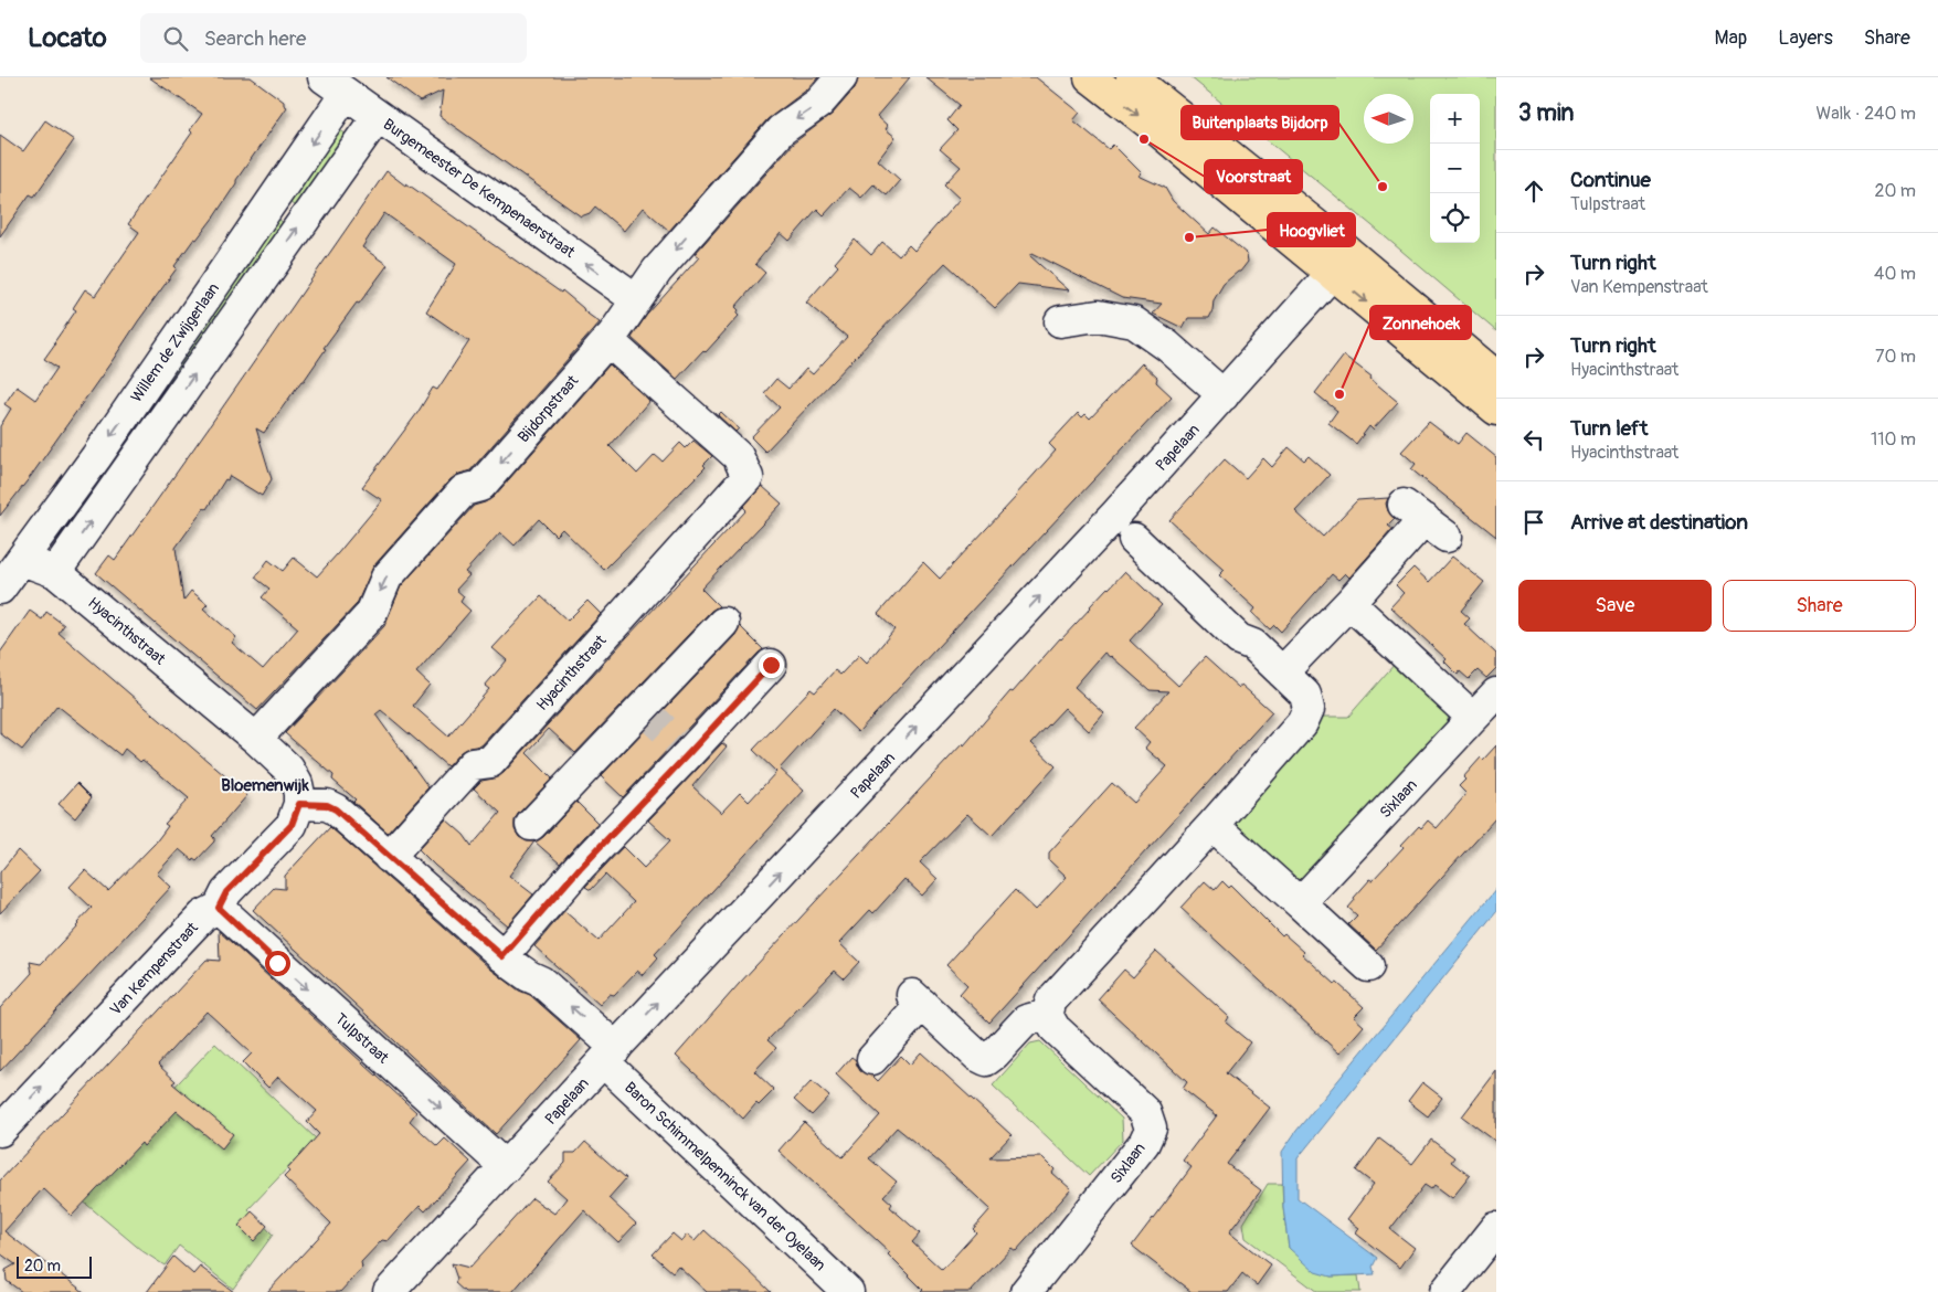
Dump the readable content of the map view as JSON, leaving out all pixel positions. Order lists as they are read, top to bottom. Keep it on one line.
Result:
{"streets":{"street":["Burgemeester De Kempenaerstraat","Willem de Zwijgerlaan","Bijdorpstraat","Papelaan","Hyacinthstraat","Sixlaan","Van Kempenstraat","Tulpstraat","Baron Schimmelpenninck van der Oyelaan"]},"crossings":[["Burgemeester De Kempenaerstraat","Willem de Zwijgerlaan"],["Burgemeester De Kempenaerstraat","Bijdorpstraat"],["Willem de Zwijgerlaan","Hyacinthstraat"],["Bijdorpstraat","Hyacinthstraat"],["Papelaan","Tulpstraat"],["Papelaan","Baron Schimmelpenninck van der Oyelaan"],["Hyacinthstraat","Van Kempenstraat"],["Van Kempenstraat","Tulpstraat"]],"one_way":["Burgemeester De Kempenaerstraat","Van Kempenstraat"],"districts":["Bloemenwijk"],"places":["Voorstraat","Buitenplaats Bijdorp","Hoogvliet","Zonnehoek"],"scale_bar":"20 m","north":"left","page":{"header":"Locato","search":"Search here","nav":["Map","Layers","Share"],"heading":["3 min","Walk · 240 m"],"map_buttons":["+","−"],"list":[["Continue","Tulpstraat","20 m"],["Turn right","Van Kempenstraat","40 m"],["Turn right","Hyacinthstraat","70 m"],["Turn left","Hyacinthstraat","110 m"],"Arrive at destination"],"buttons":["Save","Share"],"scale":"20 m"}}
